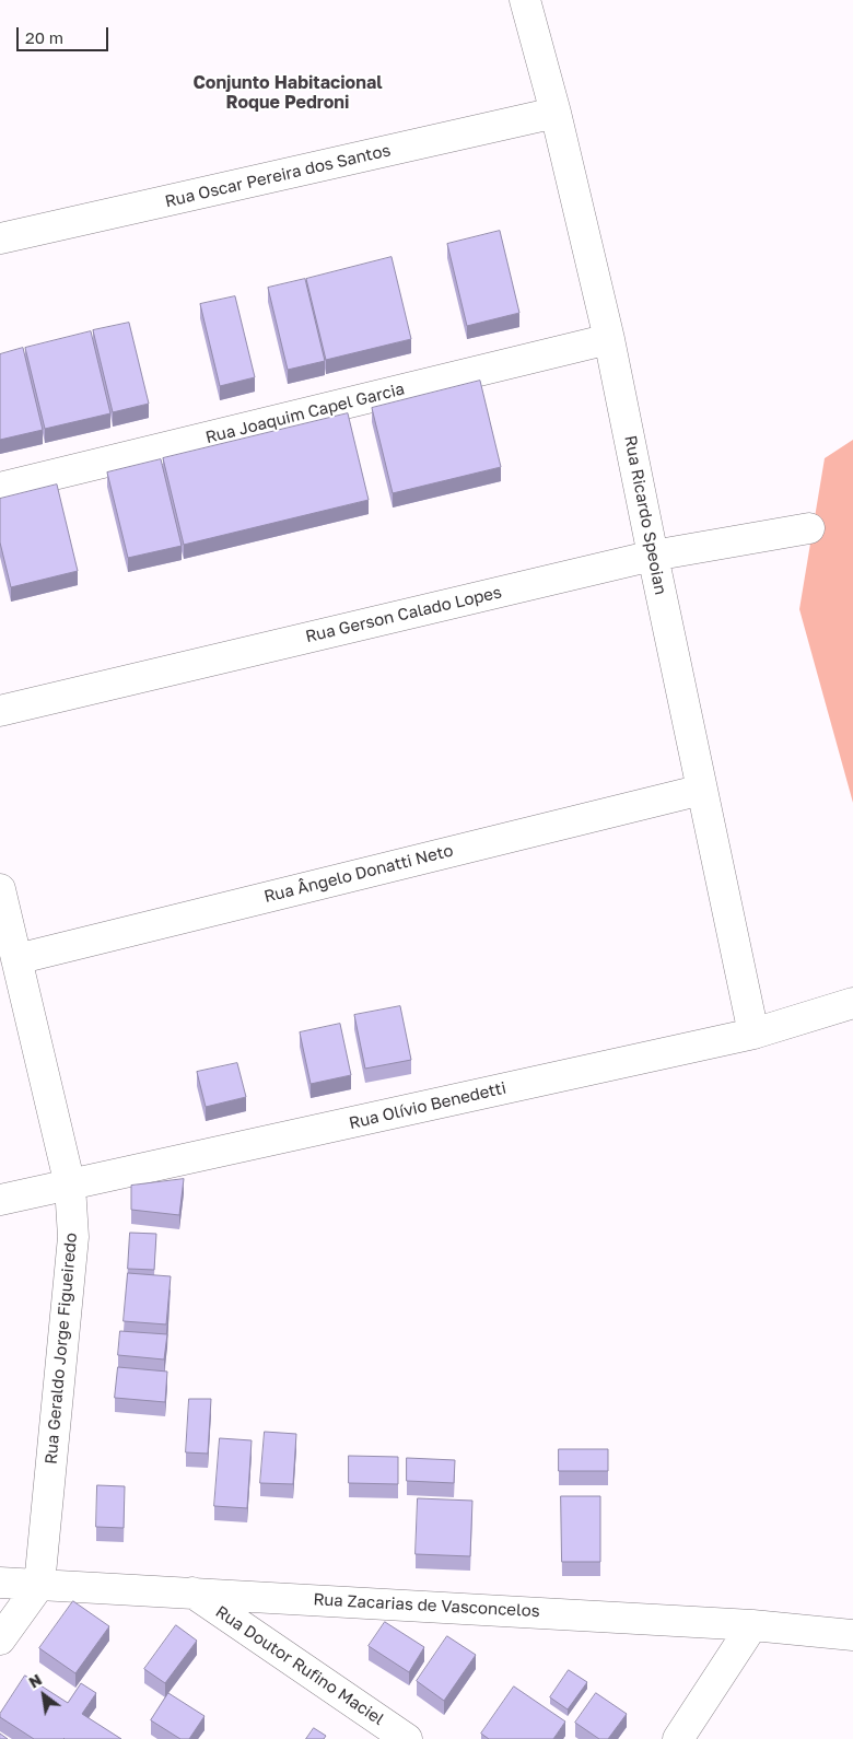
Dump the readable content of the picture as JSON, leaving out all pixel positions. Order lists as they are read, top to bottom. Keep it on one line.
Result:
{"streets":{"street":["Rua Oscar Pereira dos Santos","Rua Joaquim Capel Garcia","Rua Ricardo Speoian","Rua Gerson Calado Lopes","Rua Ângelo Donatti Neto","Rua Olívio Benedetti","Rua Geraldo Jorge Figueiredo","Rua Zacarias de Vasconcelos","Rua Doutor Rufino Maciel"]},"crossings":[["Rua Oscar Pereira dos Santos","Rua Ricardo Speoian"],["Rua Joaquim Capel Garcia","Rua Ricardo Speoian"],["Rua Ricardo Speoian","Rua Gerson Calado Lopes"],["Rua Ricardo Speoian","Rua Ângelo Donatti Neto"],["Rua Ricardo Speoian","Rua Olívio Benedetti"],["Rua Ângelo Donatti Neto","Rua Geraldo Jorge Figueiredo"],["Rua Olívio Benedetti","Rua Geraldo Jorge Figueiredo"],["Rua Geraldo Jorge Figueiredo","Rua Zacarias de Vasconcelos"],["Rua Zacarias de Vasconcelos","Rua Doutor Rufino Maciel"]],"districts":["Conjunto Habitacional Roque Pedroni"],"scale_bar":"20 m","north":"top left"}
